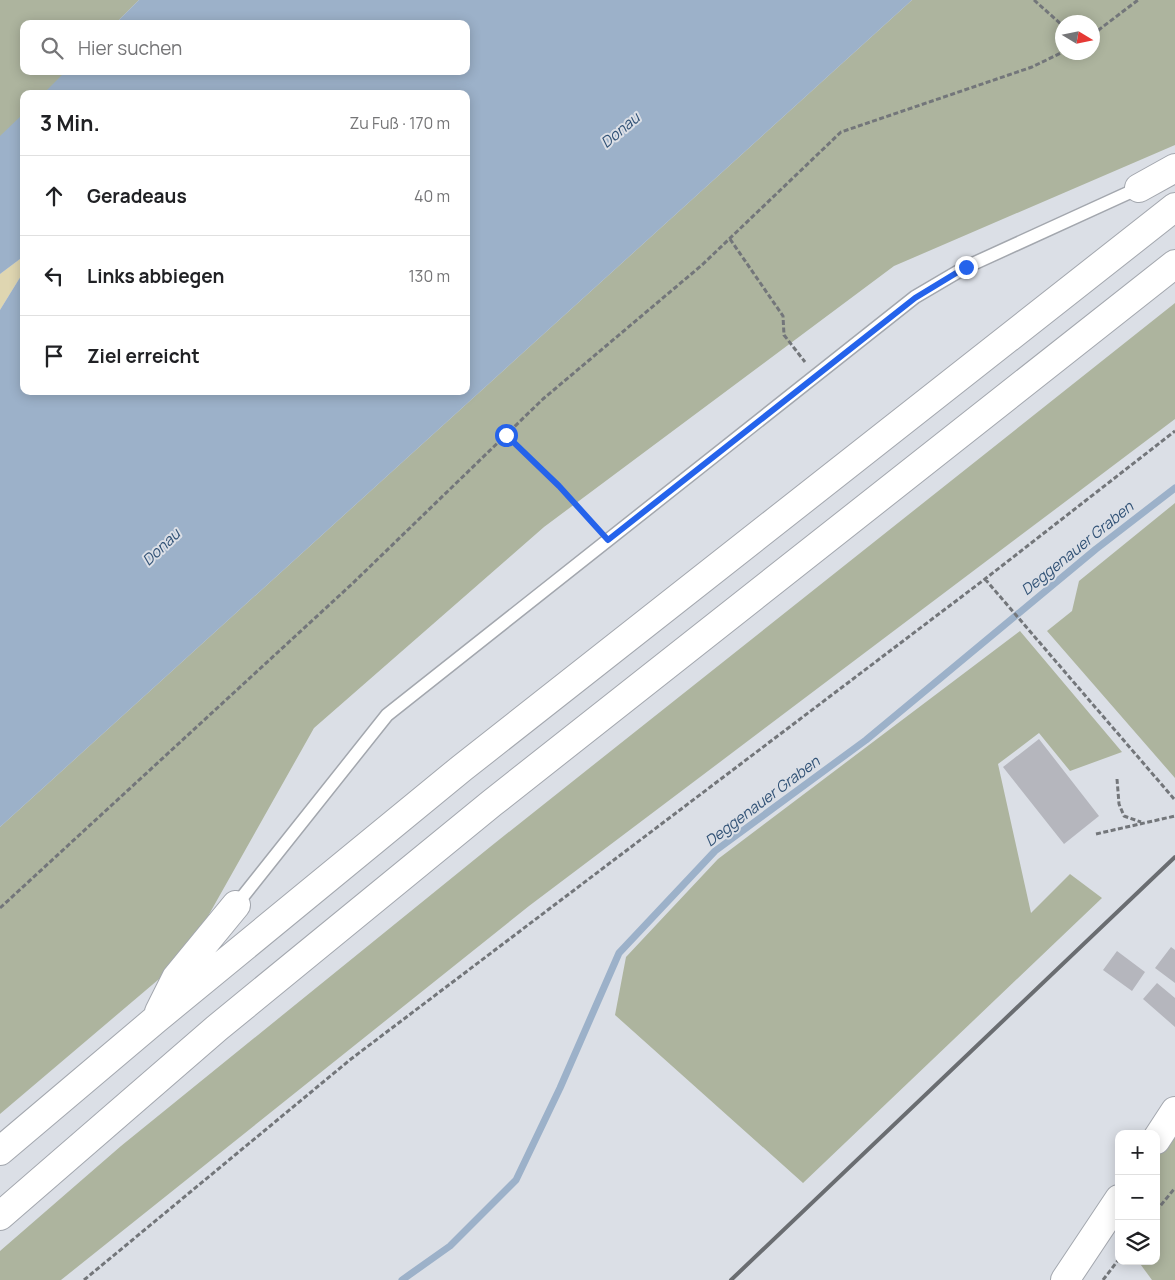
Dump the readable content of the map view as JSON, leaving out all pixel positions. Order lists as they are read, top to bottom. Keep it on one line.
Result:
{"water":["Donau","Deggenauer Graben"],"north":"right","page":{"search":"Hier suchen","heading":["3 Min.","Zu Fuß · 170 m"],"list":[["Geradeaus","40 m"],["Links abbiegen","130 m"],"Ziel erreicht"],"map_buttons":["+","−"]}}
